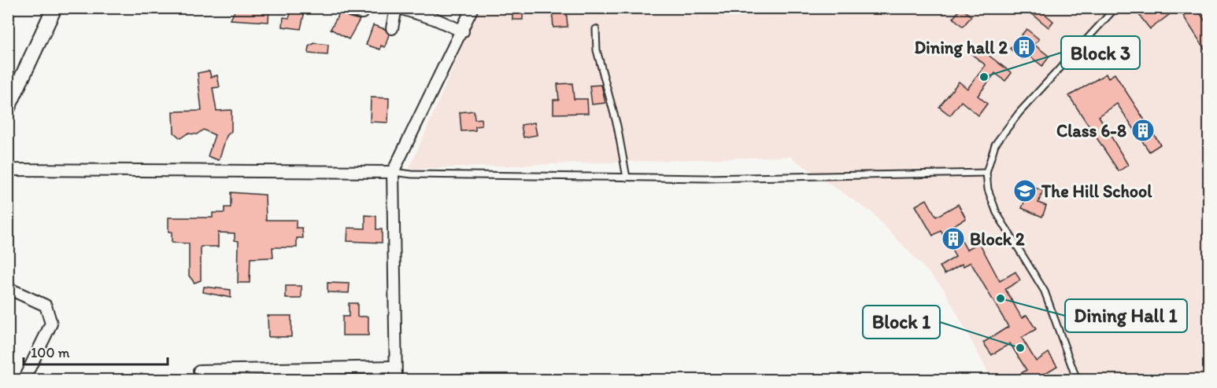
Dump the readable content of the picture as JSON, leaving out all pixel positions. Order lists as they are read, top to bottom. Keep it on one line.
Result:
{"places":{"building":["Dining hall 2","Class 6-8","Block 2"],"other":["Block 3","Dining Hall 1","Block 1"],"school or university":["The Hill School"]},"scale_bar":"100 m"}
